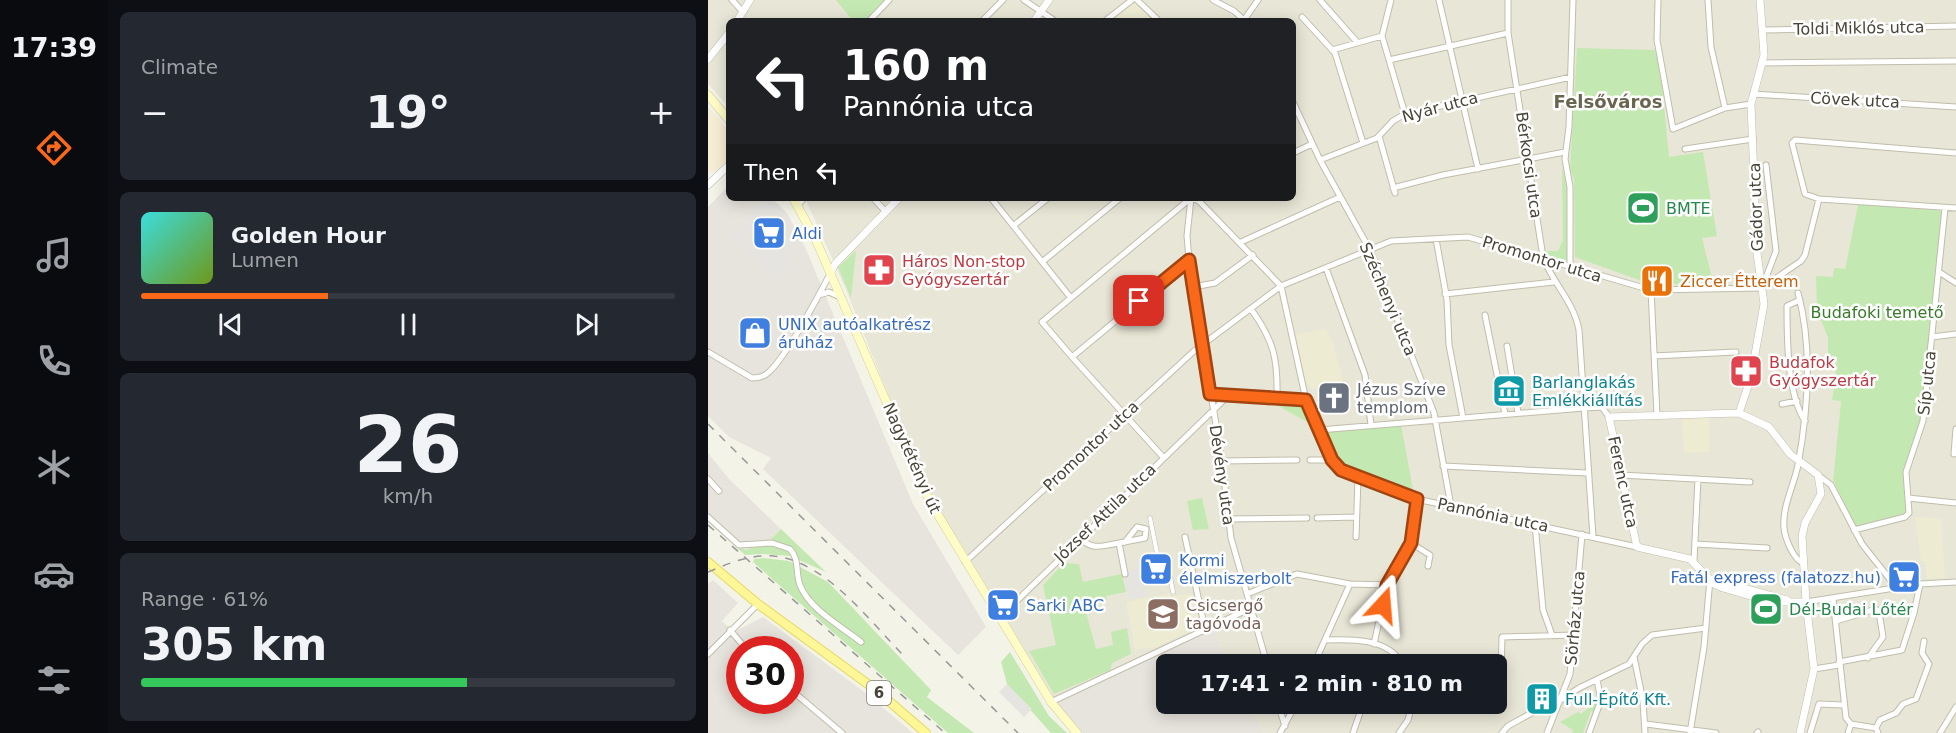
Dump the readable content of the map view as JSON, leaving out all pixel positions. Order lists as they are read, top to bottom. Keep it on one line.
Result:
{"streets":{"main road":["Nagytétényi út","6"],"street":["Toldi Miklós utca","Cövek utca","Nyár utca","Bérkocsi utca","Gádor utca","Promontor utca","Széchenyi utca","Síp utca","Dévény utca","Ferenc utca","József Attila utca","Pannónia utca","Sörház utca"]},"crossings":[["Toldi Miklós utca","Gádor utca"],["Cövek utca","Gádor utca"],["Nyár utca","Bérkocsi utca"],["Nyár utca","Széchenyi utca"],["Bérkocsi utca","Promontor utca"],["Bérkocsi utca","Pannónia utca"],["Gádor utca","Promontor utca"],["Promontor utca","Széchenyi utca"],["Promontor utca","Nagytétényi út"],["Promontor utca","Dévény utca"],["Promontor utca","Pannónia utca"],["Széchenyi utca","Pannónia utca"],["Nagytétényi út","József Attila utca"],["Dévény utca","József Attila utca"],["Ferenc utca","Pannónia utca"],["Pannónia utca","Sörház utca"]],"districts":["Felsőváros"],"parks":["Budafoki temető"],"places":{"sports":["BMTE","Dél-Budai Lőtér"],"supermarket":["Aldi","Kormi élelmiszerbolt","Fatál express (falatozz.hu)","Sarki ABC"],"pharmacy":["Háros Non-stop Gyógyszertár","Budafok Gyógyszertár"],"restaurant":["Ziccer Étterem"],"shop":["UNIX autóalkatrész áruház"],"museum":["Barlanglakás Emlékkiállítás"],"church":["Jézus Szíve templom"],"school or university":["Csicsergő tagóvoda"],"building":["Full-Építő Kft."]},"page":{"tabs":"17:39","tile":["Climate",["26","km/h"],["Range · 61%","305 km"]],"turn":["160 m","Pannónia utca"],"heat":["−","19°","+"],"then":"Then","song":["Golden Hour","Lumen"],"limit":"30","trip":"17:41 · 2 min · 810 m"}}
